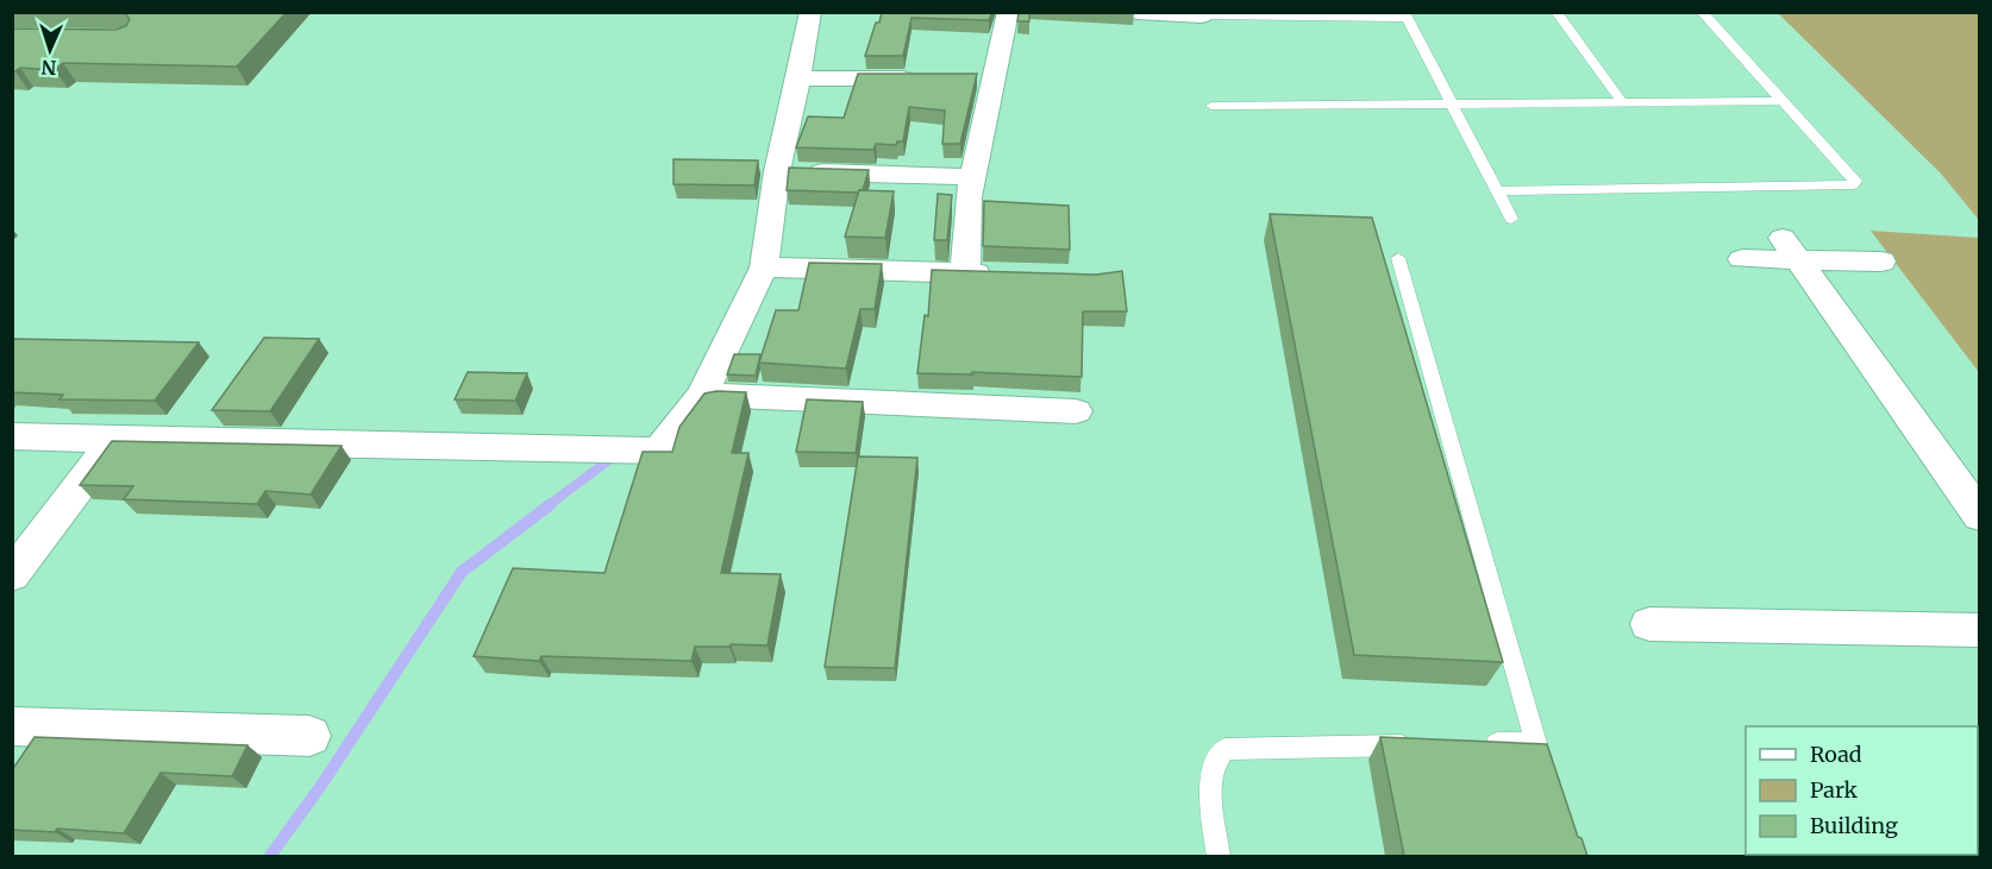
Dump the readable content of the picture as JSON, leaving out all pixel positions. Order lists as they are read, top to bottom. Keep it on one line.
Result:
{"legend":["Road","Park","Building"],"north":"bottom"}
